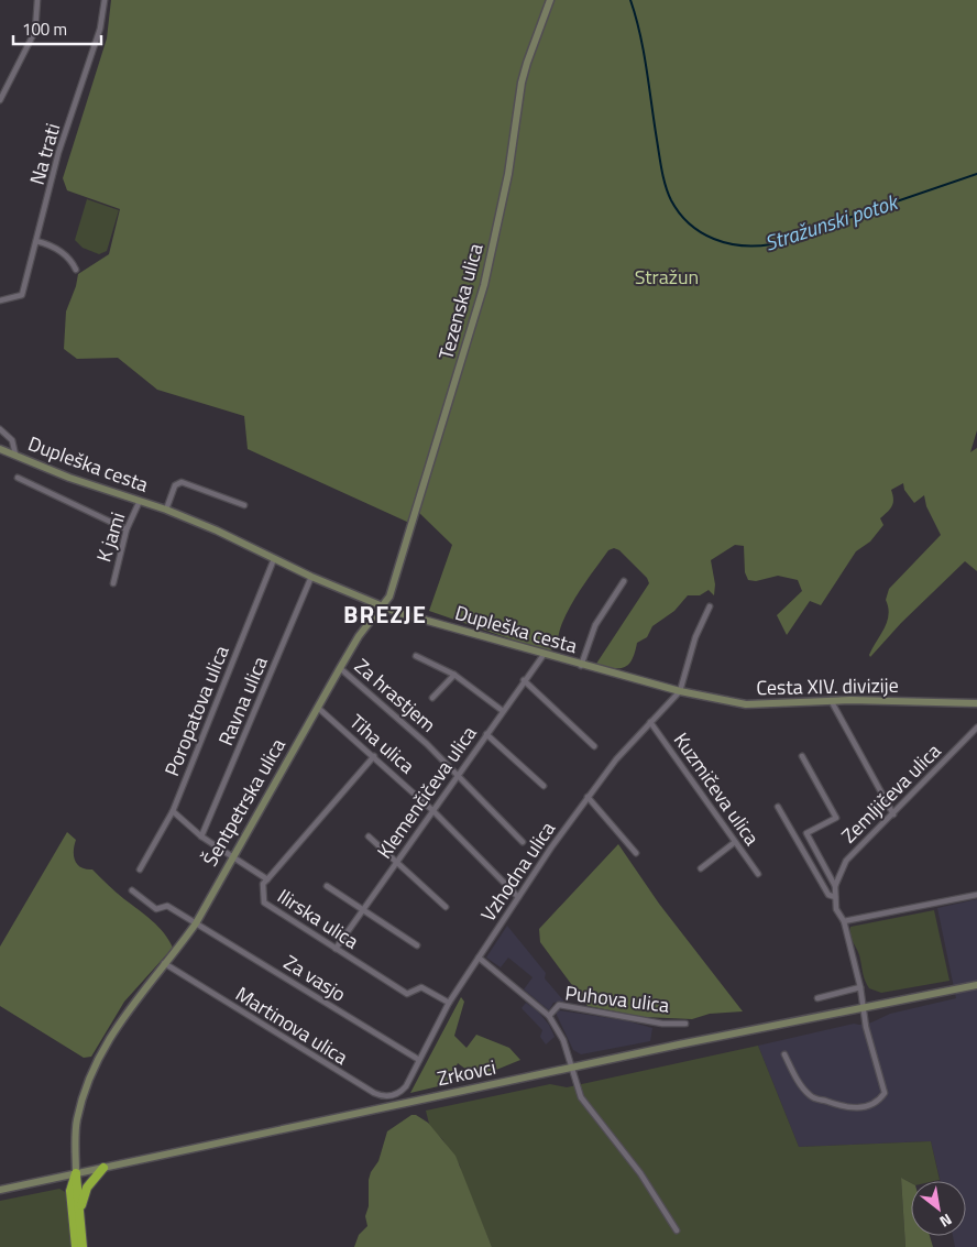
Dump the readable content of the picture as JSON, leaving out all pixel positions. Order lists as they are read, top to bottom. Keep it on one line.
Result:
{"streets":{"street":["Na trati","Tezenska ulica","Dupleška cesta","K jami","Cesta XIV. divizije","Za hrastjem","Ravna ulica","Poropatova ulica","Tiha ulica","Kuzmičeva ulica","Klemenčičeva ulica","Zemljičeva ulica","Šentpetrska ulica","Vzhodna ulica","Ilirska ulica","Za vasjo","Puhova ulica","Martinova ulica","Zrkovci"]},"crossings":[["Tezenska ulica","Dupleška cesta"],["Tezenska ulica","Šentpetrska ulica"],["Dupleška cesta","K jami"],["Dupleška cesta","Cesta XIV. divizije"],["Dupleška cesta","Ravna ulica"],["Dupleška cesta","Poropatova ulica"],["Dupleška cesta","Klemenčičeva ulica"],["Dupleška cesta","Šentpetrska ulica"],["Dupleška cesta","Vzhodna ulica"],["Cesta XIV. divizije","Vzhodna ulica"],["Za hrastjem","Klemenčičeva ulica"],["Za hrastjem","Šentpetrska ulica"],["Ravna ulica","Ilirska ulica"],["Poropatova ulica","Ilirska ulica"],["Tiha ulica","Klemenčičeva ulica"],["Tiha ulica","Šentpetrska ulica"],["Tiha ulica","Vzhodna ulica"],["Kuzmičeva ulica","Vzhodna ulica"],["Klemenčičeva ulica","Ilirska ulica"],["Zemljičeva ulica","Zrkovci"],["Šentpetrska ulica","Ilirska ulica"],["Šentpetrska ulica","Za vasjo"],["Šentpetrska ulica","Martinova ulica"],["Šentpetrska ulica","Zrkovci"],["Vzhodna ulica","Ilirska ulica"],["Vzhodna ulica","Za vasjo"],["Vzhodna ulica","Martinova ulica"]],"districts":["BREZJE"],"water":["Stražunski potok"],"parks":["Stražun"],"scale_bar":"100 m","north":"bottom right"}
